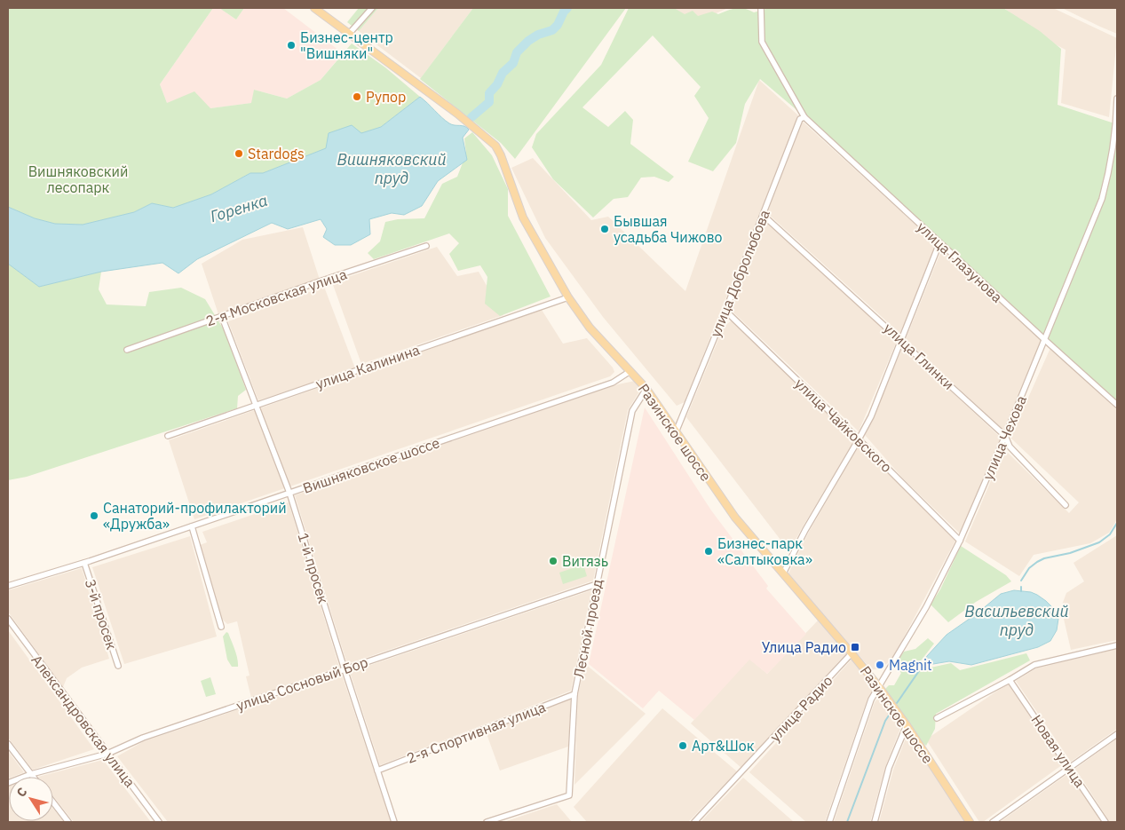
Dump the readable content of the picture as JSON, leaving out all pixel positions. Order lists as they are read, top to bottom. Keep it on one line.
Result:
{"streets":{"main road":["Разинское шоссе"],"street":["улица Глазунова","улица Добролюбова","2-я Московская улица","улица Глинки","улица Калинина","улица Чайковского","улица Чехова","Вишняковское шоссе","1-й просек","3-й просек","Лесной проезд","улица Сосновый Бор","улица Радио","Александровская улица","2-я Спортивная улица","Новая улица"]},"crossings":[["улица Глазунова","улица Добролюбова"],["улица Глазунова","улица Чехова"],["улица Добролюбова","улица Глинки"],["улица Добролюбова","улица Чайковского"],["улица Добролюбова","Разинское шоссе"],["2-я Московская улица","1-й просек"],["улица Глинки","улица Чехова"],["улица Калинина","Разинское шоссе"],["улица Калинина","1-й просек"],["улица Чайковского","улица Чехова"],["Разинское шоссе","улица Чехова"],["Разинское шоссе","Вишняковское шоссе"],["Разинское шоссе","Лесной проезд"],["Разинское шоссе","улица Радио"],["Вишняковское шоссе","1-й просек"],["Вишняковское шоссе","3-й просек"],["1-й просек","улица Сосновый Бор"],["1-й просек","2-я Спортивная улица"],["Лесной проезд","улица Сосновый Бор"],["Лесной проезд","2-я Спортивная улица"],["улица Сосновый Бор","Александровская улица"]],"water":["Вишняковский пруд","Горенка","Васильевский пруд"],"parks":["Вишняковский лесопарк"],"places":{"other":["Бизнес-центр \"Вишняки\"","Рупор","Stardogs","Бывшая усадьба Чижово","Санаторий-профилакторий «Дружба»","Бизнес-парк «Салтыковка»","Витязь","Magnit","Арт&Шок"],"transit":["Улица Радио"]},"north":"top left"}
